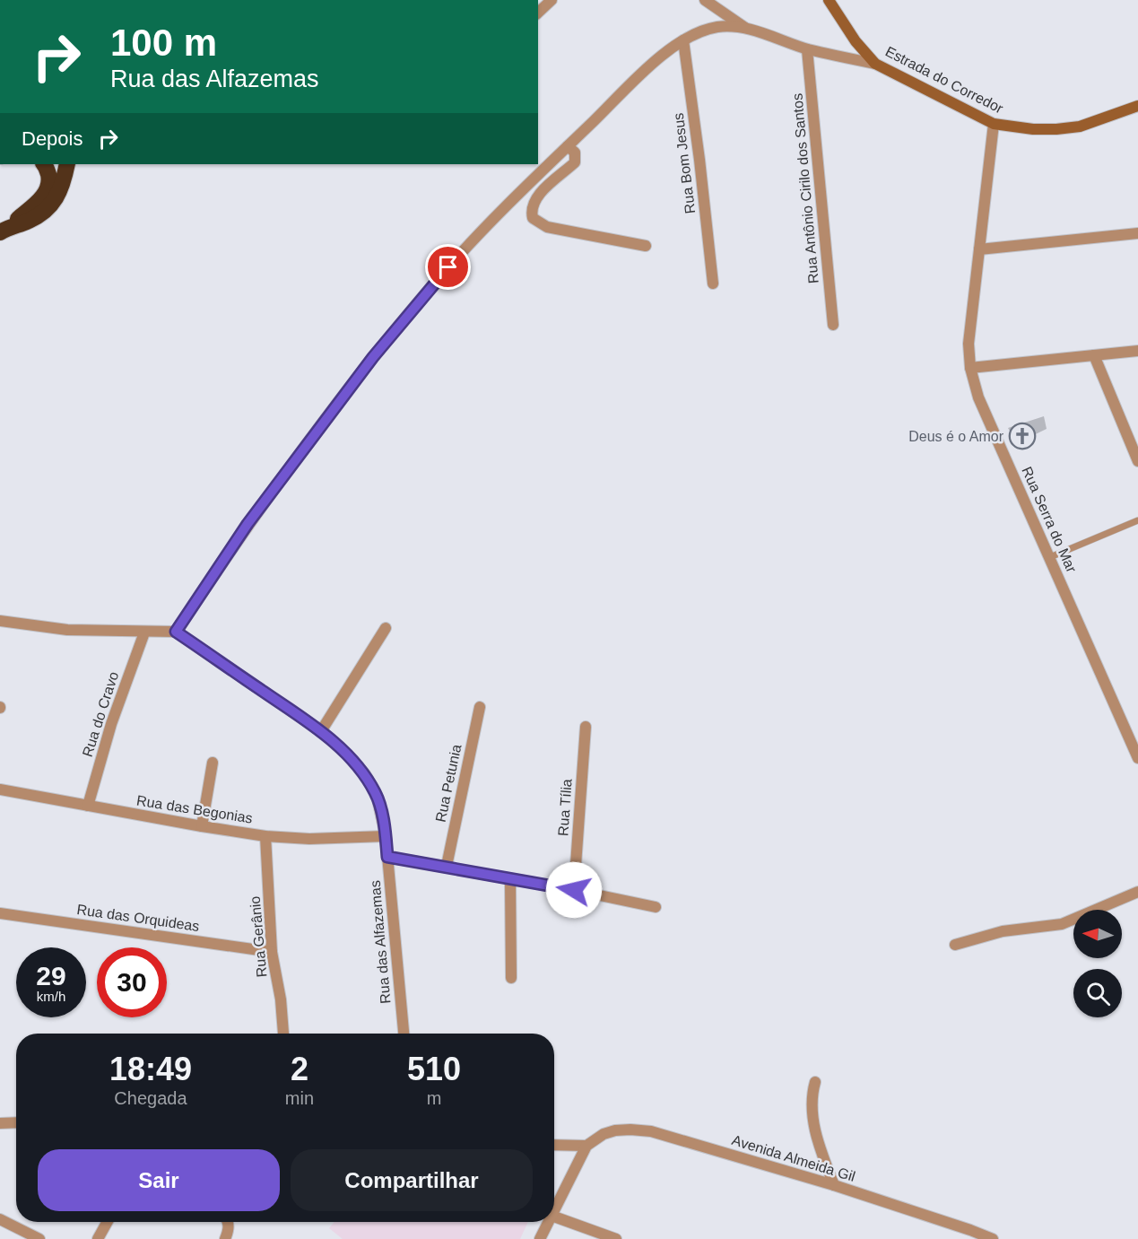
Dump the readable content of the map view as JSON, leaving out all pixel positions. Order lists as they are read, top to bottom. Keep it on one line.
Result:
{"streets":{"street":["Estrada do Corredor","Rua Bom Jesus","Rua Antônio Cirilo dos Santos","Rua Serra do Mar","Rua do Cravo","Rua Petunia","Rua Tília","Rua das Begonias","Rua das Orquideas","Rua Gerânio","Rua das Alfazemas","Avenida Almeida Gil"]},"crossings":[["Estrada do Corredor","Rua Serra do Mar"],["Rua do Cravo","Rua das Begonias"],["Rua das Begonias","Rua Gerânio"],["Rua das Begonias","Rua das Alfazemas"],["Rua das Orquideas","Rua Gerânio"]],"places":{"church":["Deus é o Amor"]},"north":"left","page":{"turn":["100 m","Rua das Alfazemas"],"then":"Depois","speed":"29 km/h","limit":"30","eta":["18:49","Chegada","2","min","510","m"],"buttons":["Sair","Compartilhar"]}}
